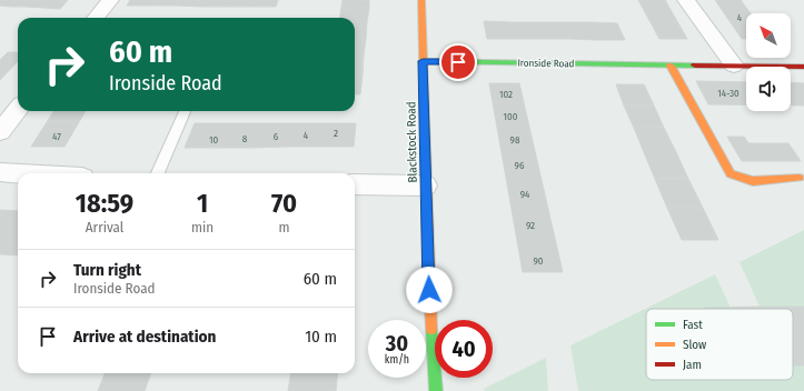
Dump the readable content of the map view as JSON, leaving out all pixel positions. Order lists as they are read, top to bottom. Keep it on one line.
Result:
{"streets":{"street":["Ironside Road","Blackstock Road"]},"crossings":[["Ironside Road","Blackstock Road"]],"house_numbers":["4","14-30","102","100","2","4","47","6","8","10","98","96","94","92","90"],"legend":["Fast","Slow","Jam"],"north":"top left","page":{"turn":["60 m","Ironside Road"],"eta":["18:59","Arrival","1","min","70","m"],"list":[{"name":"Turn right","note":"Ironside Road","value":"60 m"},{"name":"Arrive at destination","value":"10 m"}],"speed":"30 km/h","limit":"40"}}
